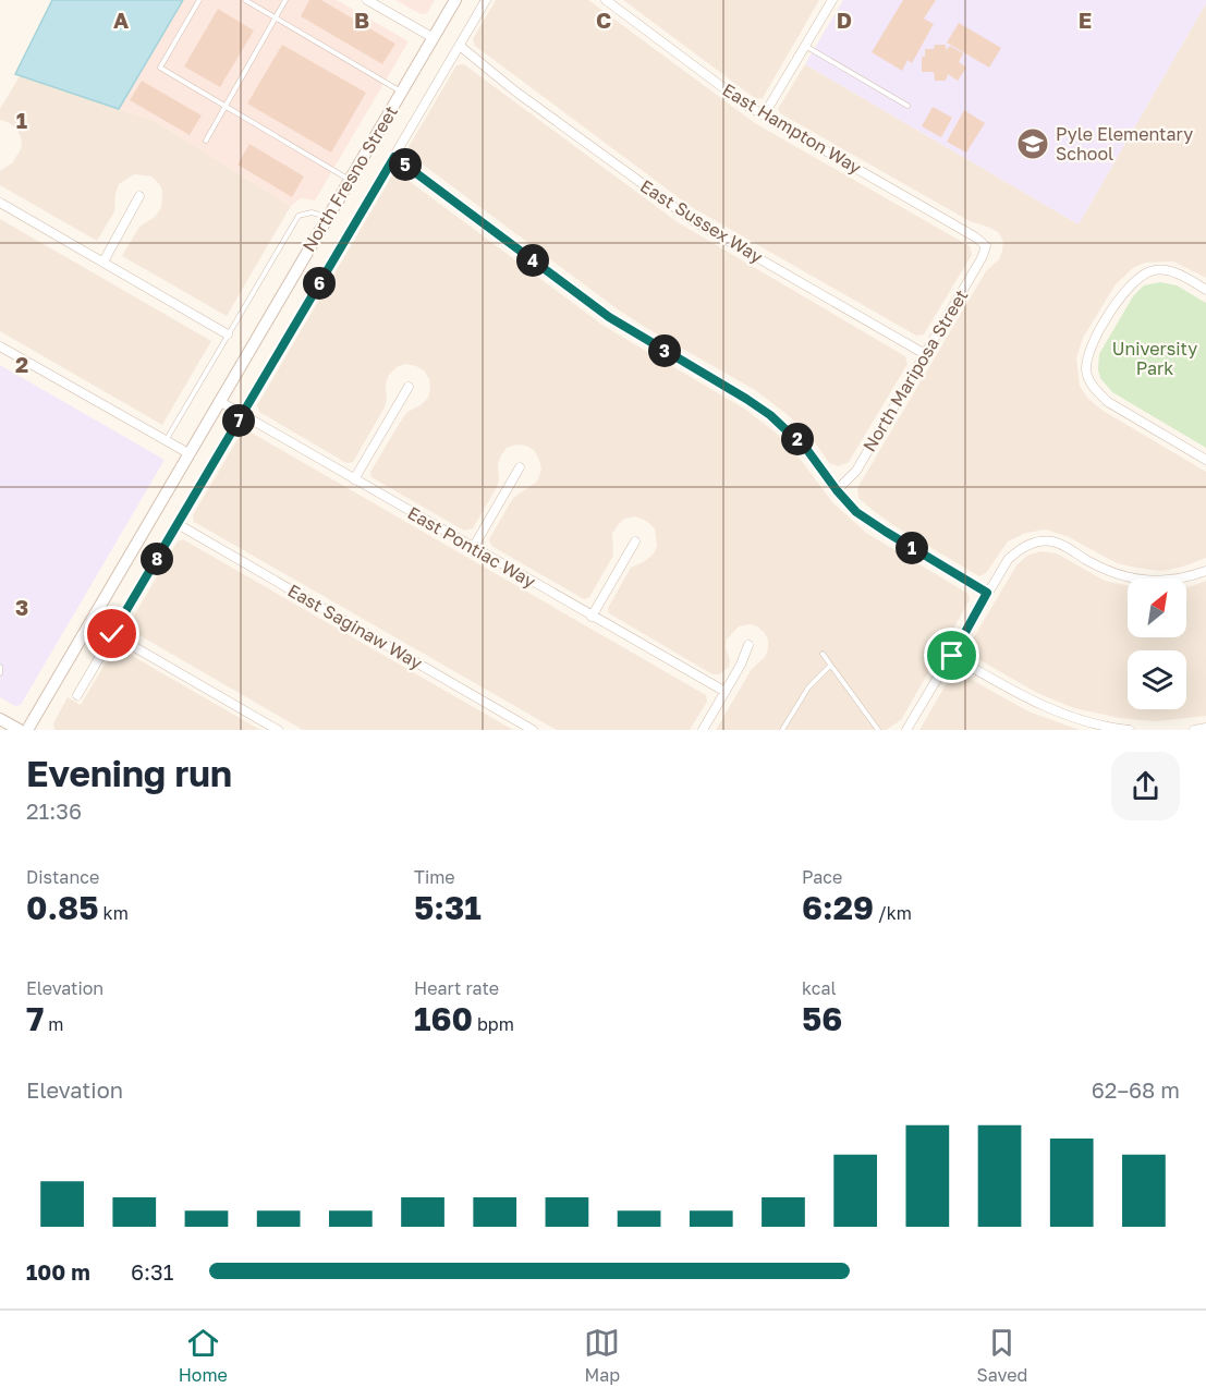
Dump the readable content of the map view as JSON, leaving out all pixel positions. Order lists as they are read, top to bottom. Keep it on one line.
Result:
{"streets":{"main road":["North Fresno Street"],"street":["East Hampton Way","East Sussex Way","North Mariposa Street","East Pontiac Way","East Saginaw Way"]},"crossings":[["East Hampton Way","North Mariposa Street"],["North Fresno Street","East Pontiac Way"],["East Sussex Way","North Mariposa Street"]],"parks":["University Park"],"places":{"school or university":["Pyle Elementary School"]},"north":"top right","page":{"pins":["5","4","6","3","7","2","1","8"],"heading":["Evening run","21:36"],"stats":[["Distance","0.85 km"],["Time","5:31"],["Pace","6:29 /km"],["Elevation","7 m"],["Heart rate","160 bpm"],["kcal","56"]],"chart":["Elevation","62–68 m"],"list":[{"name":"100 m","note":"6:31"}],"tabs":["Home","Map","Saved"]},"grid":{"columns":["A","B","C","D","E"],"rows":["1","2","3"]}}
